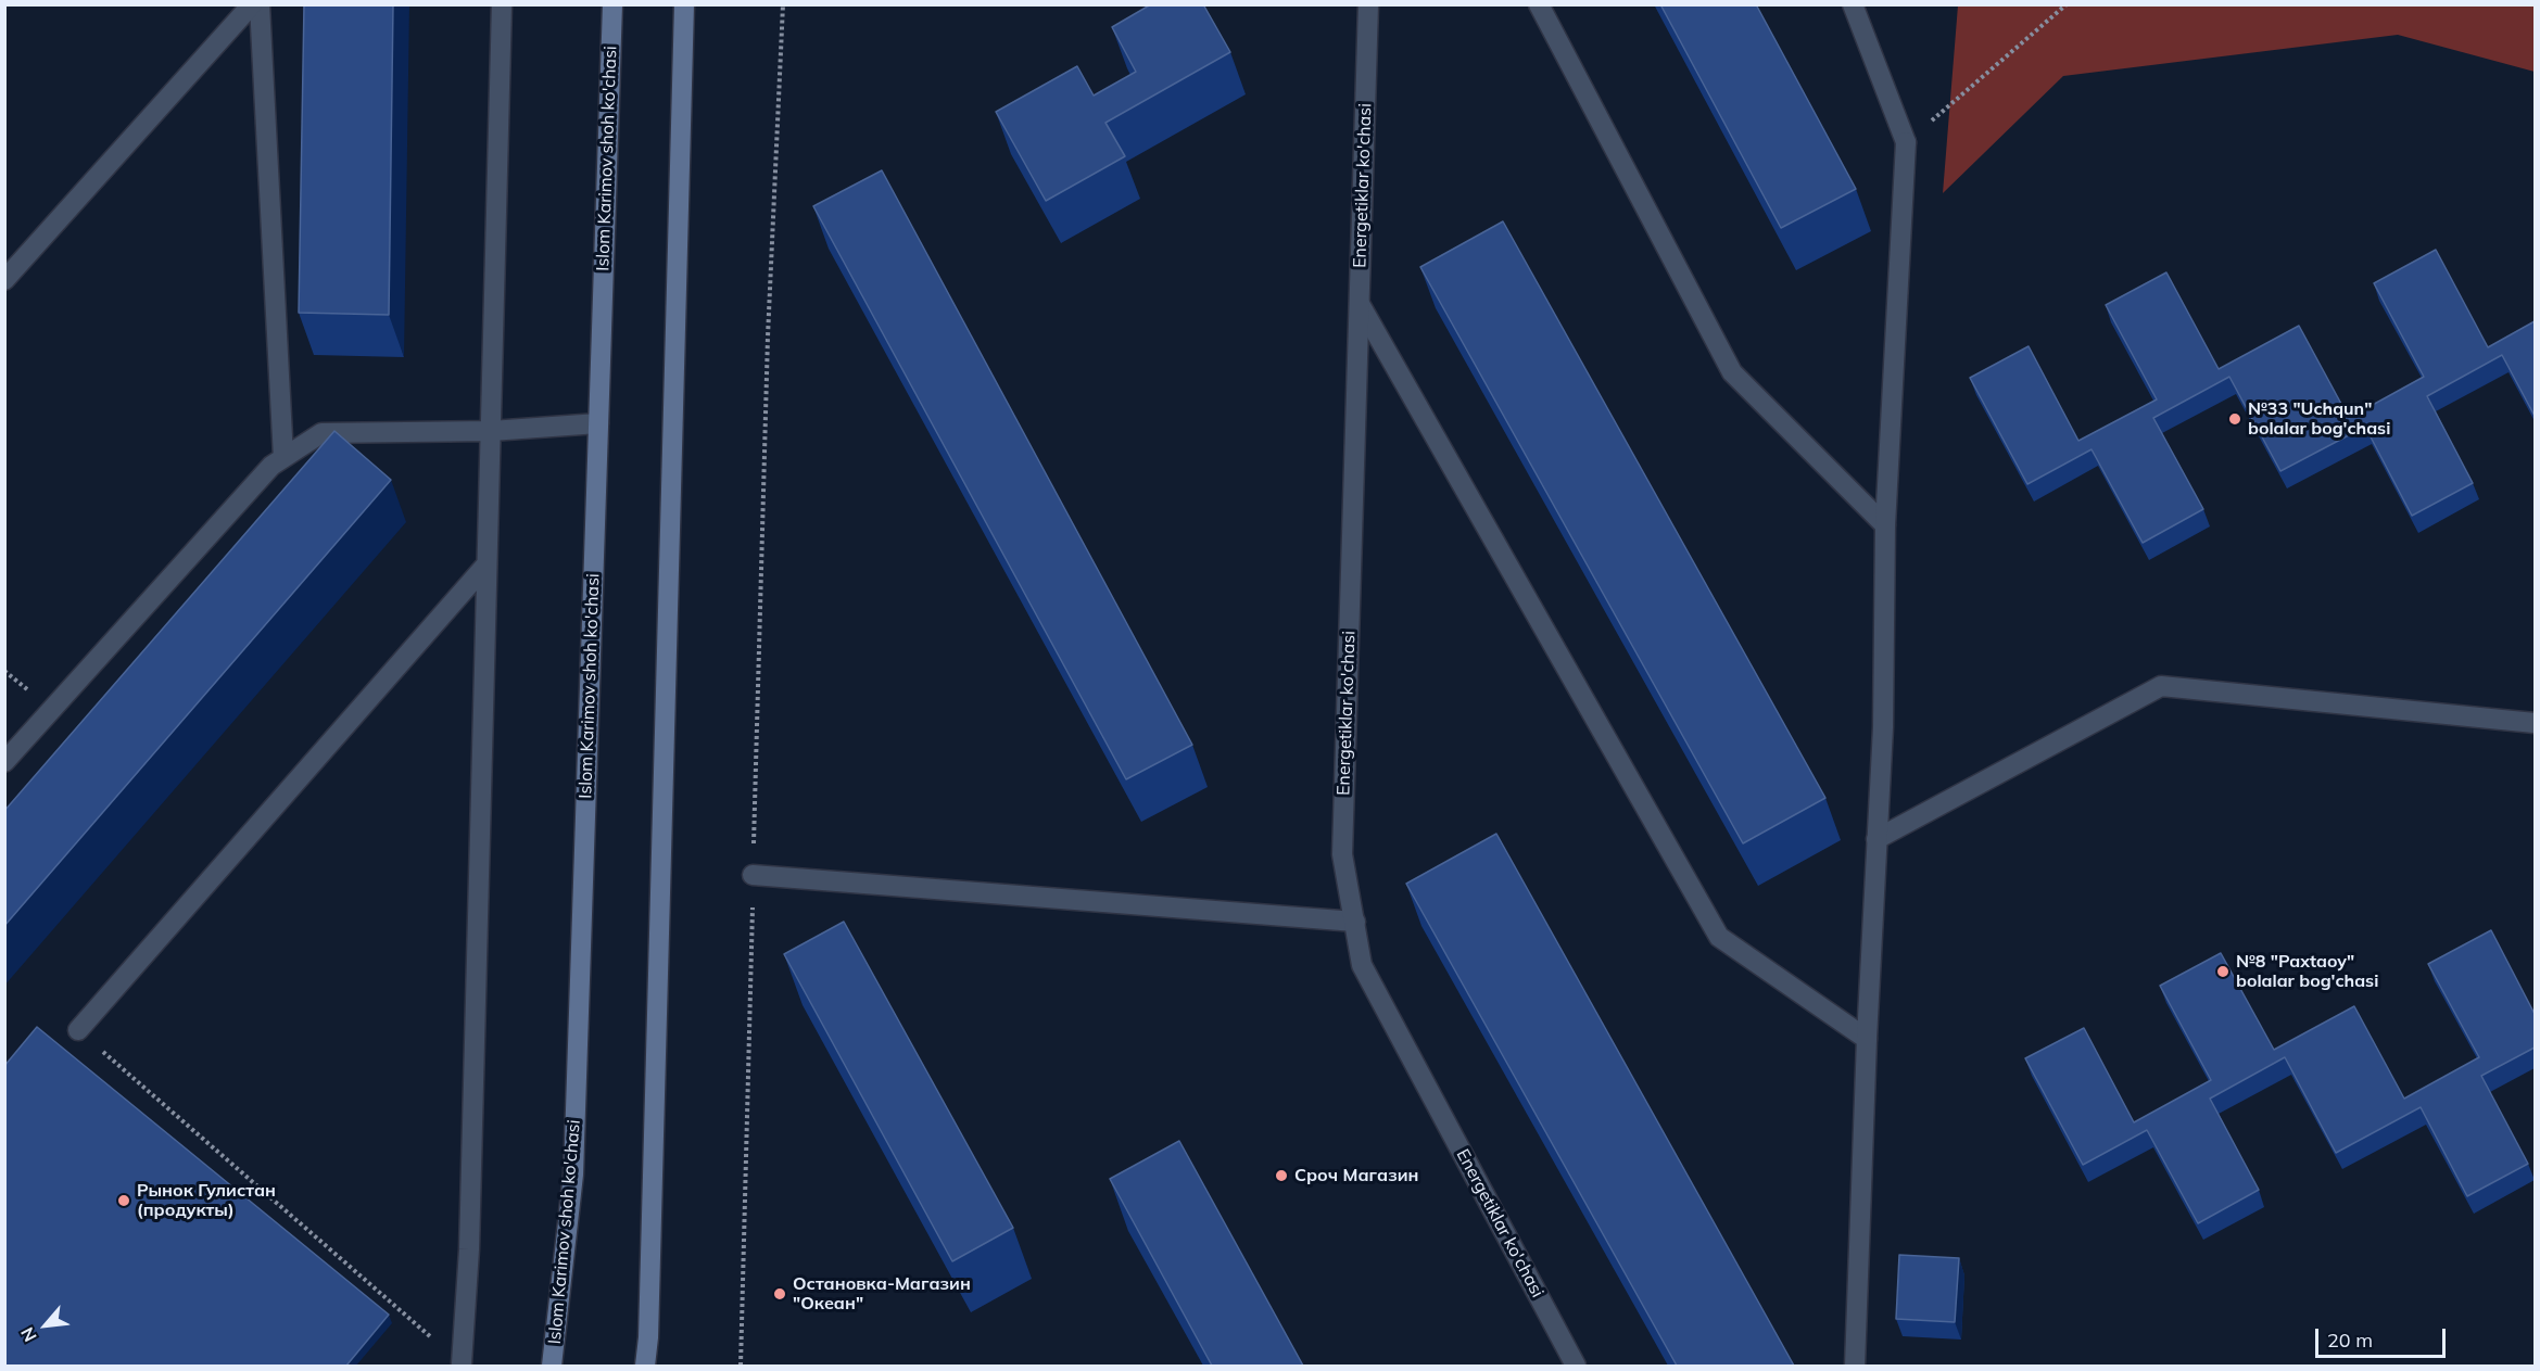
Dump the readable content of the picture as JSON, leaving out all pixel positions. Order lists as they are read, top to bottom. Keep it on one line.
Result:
{"streets":{"main road":["Islom Karimov shoh ko'chasi"],"street":["Energetiklar ko'chasi"]},"places":["№33 \"Uchqun\" bolalar bog'chasi","№8 \"Paxtaoy\" bolalar bog'chasi","Сроч Магазин","Рынок Гулистан (продукты)","Остановка-Магазин \"Океан\""],"scale_bar":"20 m","north":"bottom left"}
